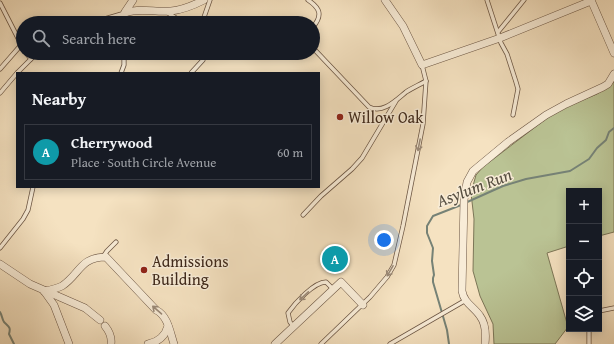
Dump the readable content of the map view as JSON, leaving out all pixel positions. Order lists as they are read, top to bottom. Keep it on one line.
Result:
{"water":["Asylum Run"],"places":["Willow Oak","Admissions Building"],"page":{"search":"Search here","heading":"Nearby","list":[{"mark":"A","name":"Cherrywood","note":"Place · South Circle Avenue","value":"60 m"}],"map_buttons":["+","−"],"pins":"A"}}
